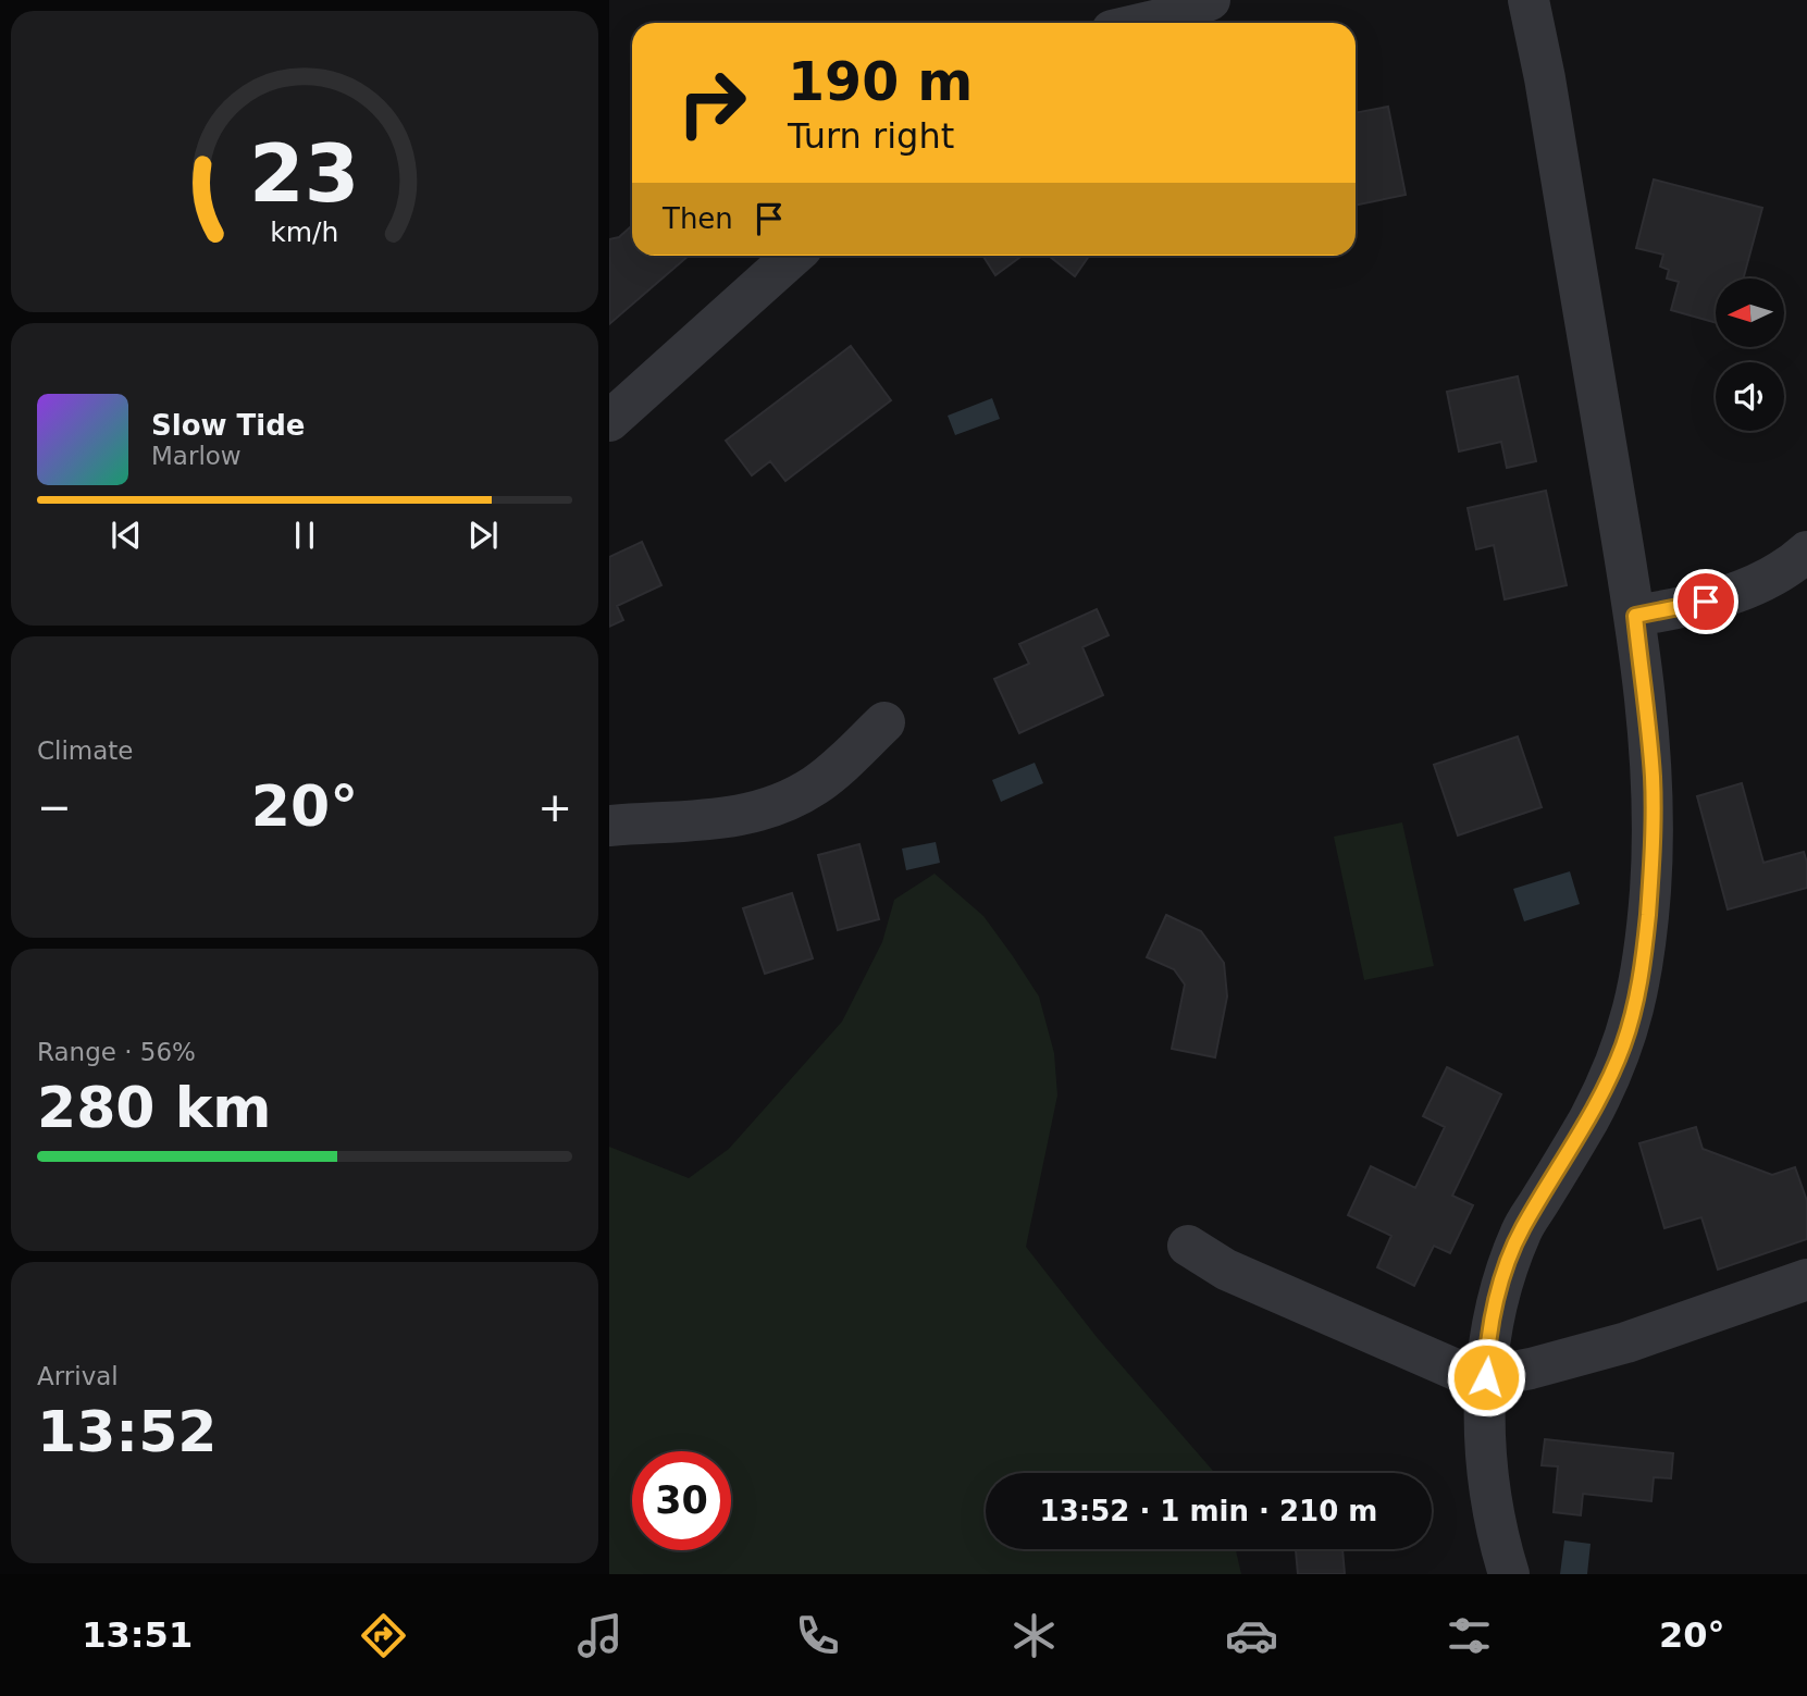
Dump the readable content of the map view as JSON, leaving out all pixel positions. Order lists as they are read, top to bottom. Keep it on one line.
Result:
{"north":"left","page":{"turn":["190 m","Turn right"],"then":"Then","song":["Slow Tide","Marlow"],"tile":["Climate",["Range · 56%","280 km"],["Arrival","13:52"]],"heat":["−","20°","+"],"limit":"30","trip":"13:52 · 1 min · 210 m","tabs":["13:51","20°"],"gauge":["23","km/h"]}}
